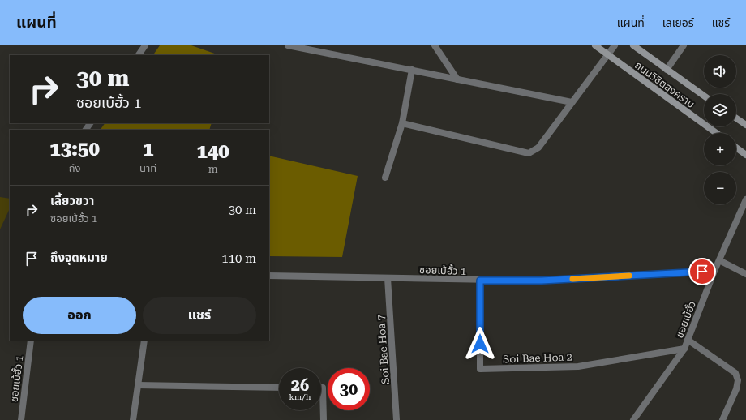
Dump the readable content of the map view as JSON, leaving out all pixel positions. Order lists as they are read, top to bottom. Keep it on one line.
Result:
{"streets":{"main road":["ถนนวิชิตสงคราม"],"street":["ซอยเบ้ฮั้ว 1","ซอยเบ้ฮั้ว","Soi Bae Hoa 7","Soi Bae Hoa 2"]},"crossings":[["ซอยเบ้ฮั้ว 1","ซอยเบ้ฮั้ว"],["ซอยเบ้ฮั้ว 1","Soi Bae Hoa 7"],["ซอยเบ้ฮั้ว 1","Soi Bae Hoa 2"],["ซอยเบ้ฮั้ว","Soi Bae Hoa 2"]],"page":{"header":"แผนที่","nav":["แผนที่","เลเยอร์","แชร์"],"map_buttons":["+","−"],"turn":["30 m","ซอยเบ้ฮั้ว 1"],"eta":["13:50","ถึง","1","นาที","140","m"],"list":[{"name":"เลี้ยวขวา","note":"ซอยเบ้ฮั้ว 1","value":"30 m"},{"name":"ถึงจุดหมาย","value":"110 m"}],"buttons":["ออก","แชร์"],"speed":"26 km/h","limit":"30"}}
